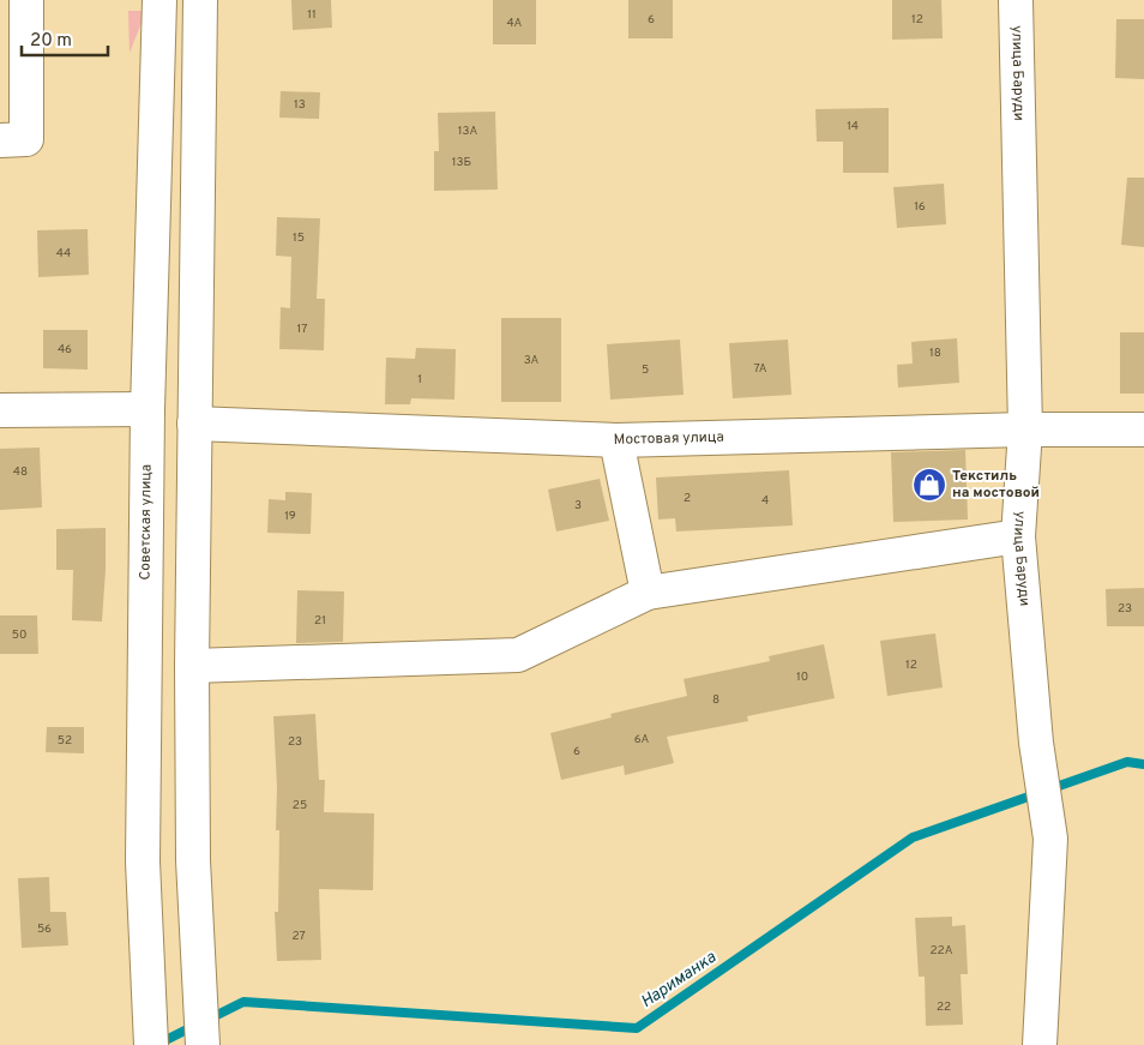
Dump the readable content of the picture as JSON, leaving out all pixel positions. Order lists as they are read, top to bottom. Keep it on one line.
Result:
{"streets":{"street":["улица Баруди","Мостовая улица","Советская улица"]},"crossings":[["улица Баруди","Мостовая улица"]],"water":["Нариманка"],"places":{"shop":["Текстиль на мостовой"]},"house_numbers":["11","6","12","4А","13","14","13А","13Б","16","15","44","17","46","18","3А","7А","5","1","48","2","4","3","19","23","21","50","12","10","8","6А","52","23","6","25","56","27","22А","22"],"scale_bar":"20 m"}
